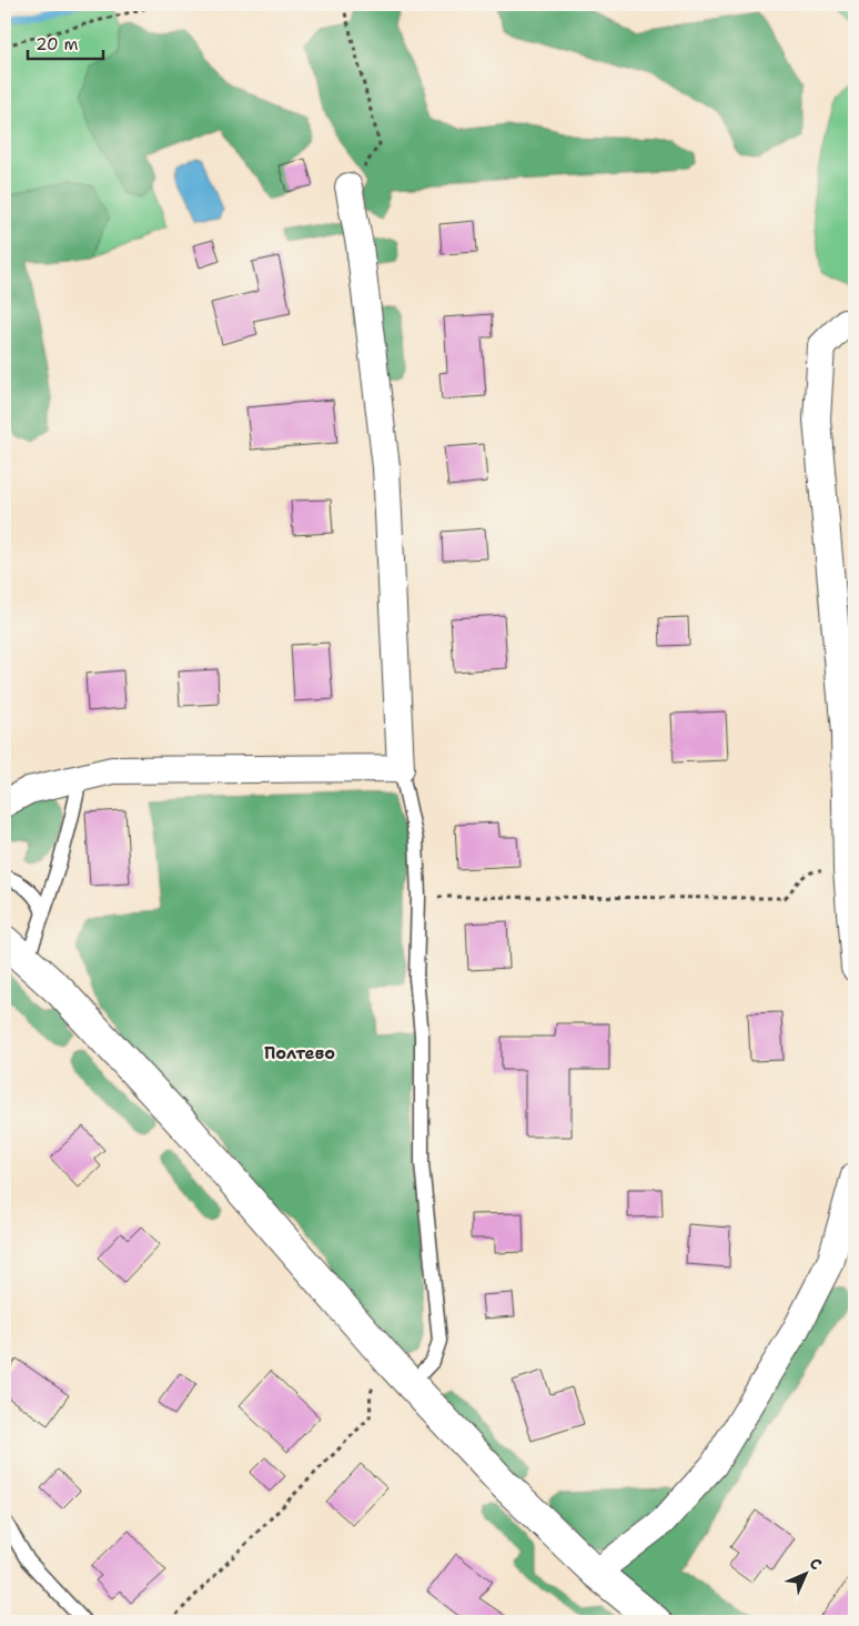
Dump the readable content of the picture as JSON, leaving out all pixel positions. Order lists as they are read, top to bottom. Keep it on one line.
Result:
{"districts":["Полтево"],"scale_bar":"20 m","north":"top right"}
